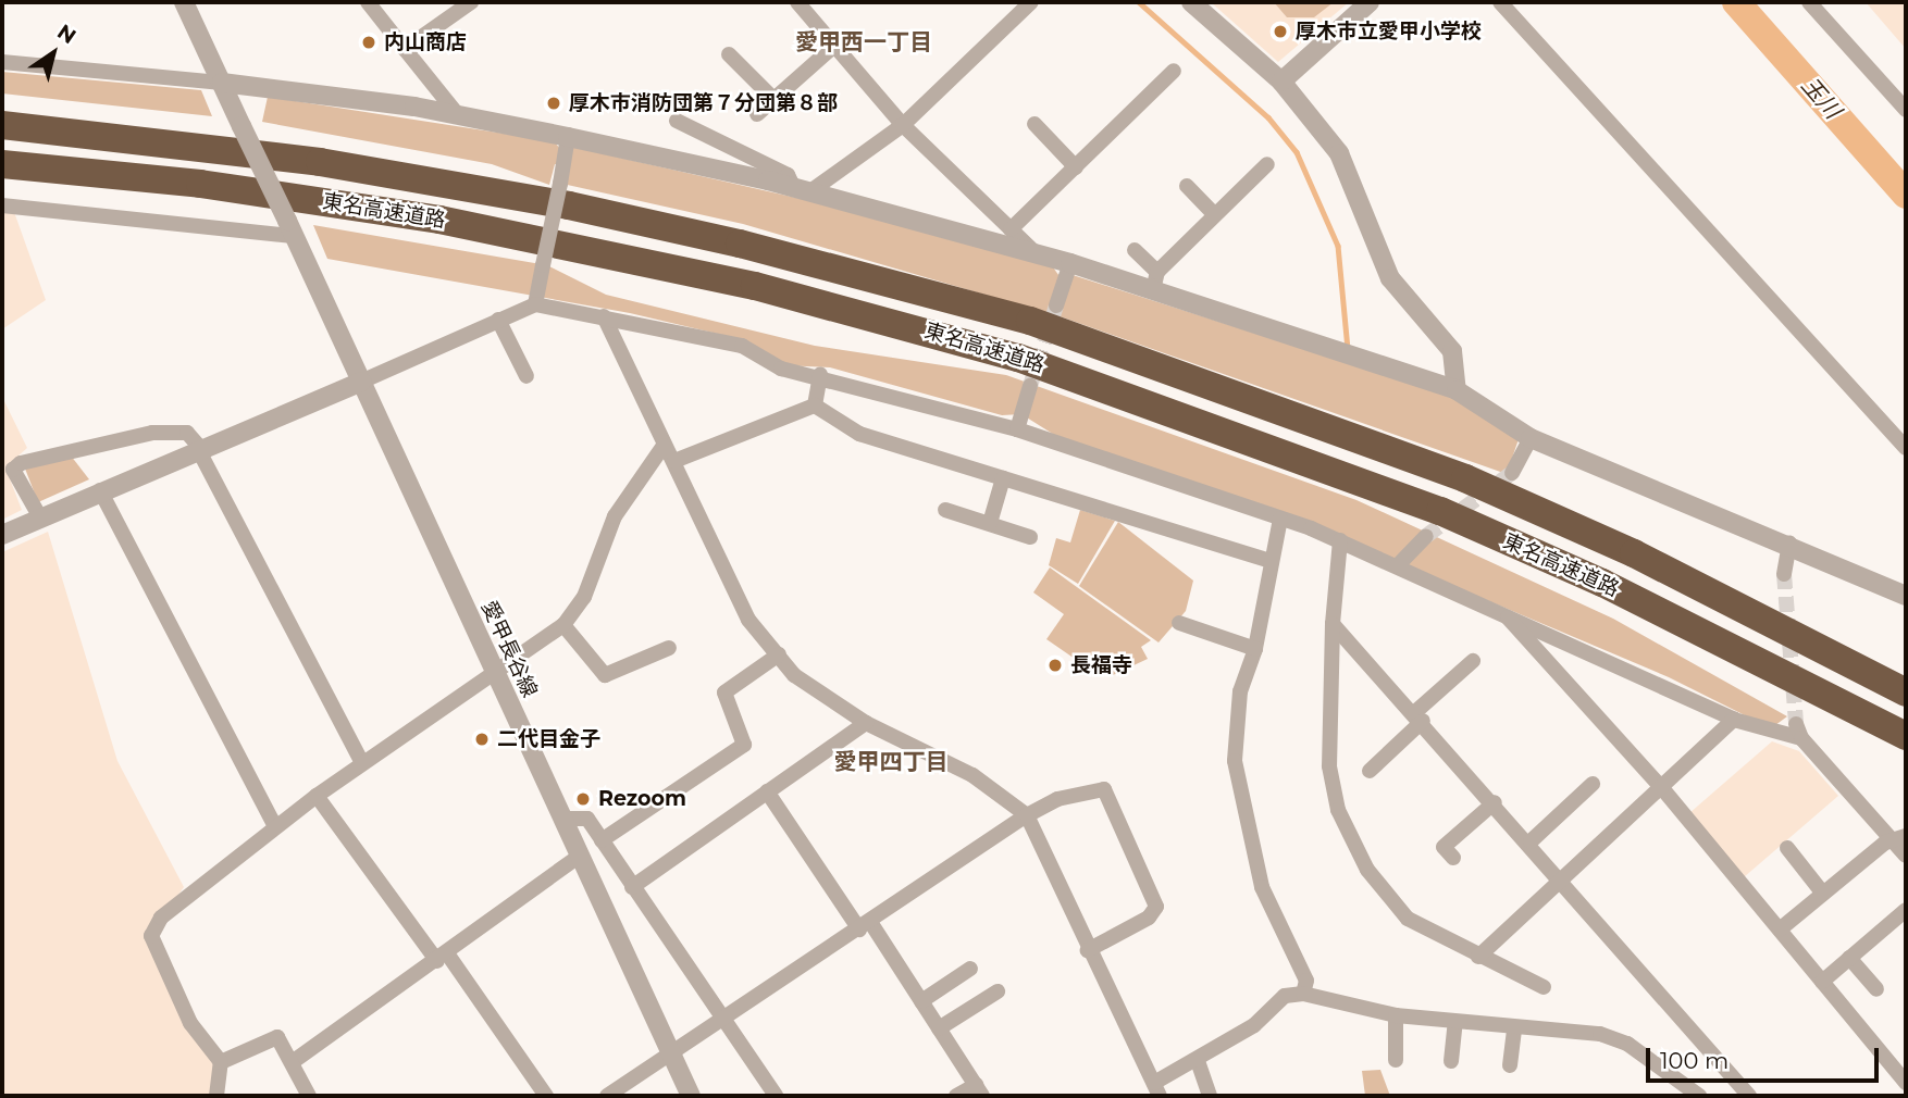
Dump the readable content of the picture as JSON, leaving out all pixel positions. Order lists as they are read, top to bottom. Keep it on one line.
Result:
{"streets":{"highway":["東名高速道路"],"street":["愛甲長谷線"]},"districts":["愛甲西一丁目","愛甲四丁目"],"water":["玉川"],"places":["厚木市立愛甲小学校","内山商店","厚木市消防団第７分団第８部","長福寺","二代目金子","Rezoom"],"scale_bar":"100 m","north":"top right"}
